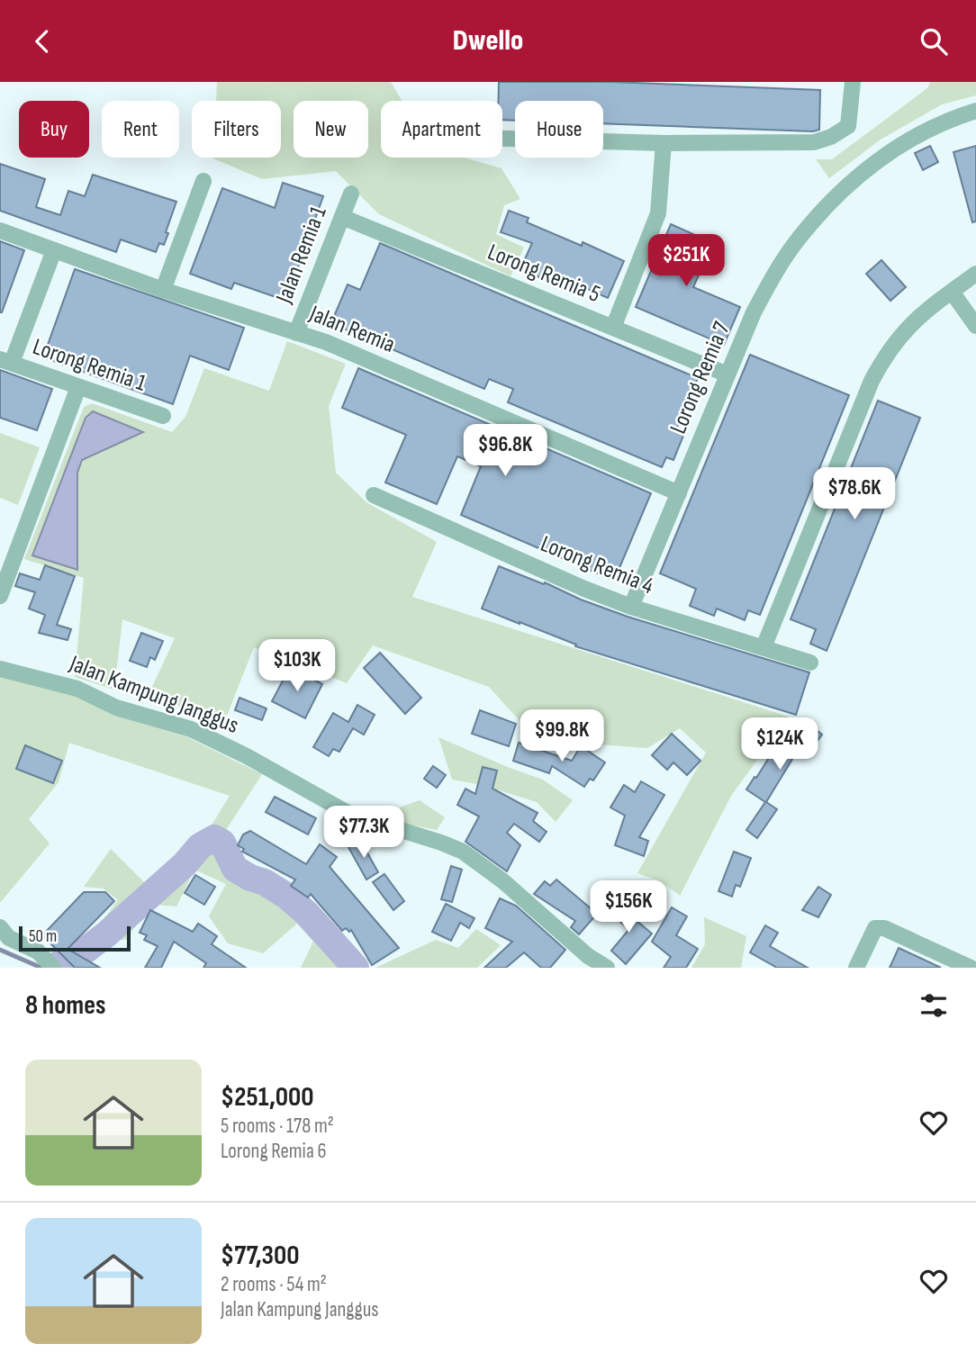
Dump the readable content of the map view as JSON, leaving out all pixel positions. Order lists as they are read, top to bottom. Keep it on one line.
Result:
{"streets":{"street":["Jalan Remia 1","Lorong Remia 5","Jalan Remia","Lorong Remia 1","Lorong Remia 7","Lorong Remia 4","Jalan Kampung Janggus"]},"crossings":[["Jalan Remia 1","Lorong Remia 5"],["Jalan Remia 1","Jalan Remia"],["Lorong Remia 5","Lorong Remia 7"],["Jalan Remia","Lorong Remia 7"],["Lorong Remia 7","Lorong Remia 4"]],"scale_bar":"50 m","page":{"header":"Dwello","chip":["Buy","Rent","Filters","New","Apartment","House"],"price":["$251K","$96.8K","$78.6K","$103K","$99.8K","$124K","$77.3K","$156K"],"scale":"50 m","heading":"8 homes","list":[{"name":"$251,000","note":"5 rooms · 178 m² · Lorong Remia 6"},{"name":"$77,300","note":"2 rooms · 54 m² · Jalan Kampung Janggus"}]}}
